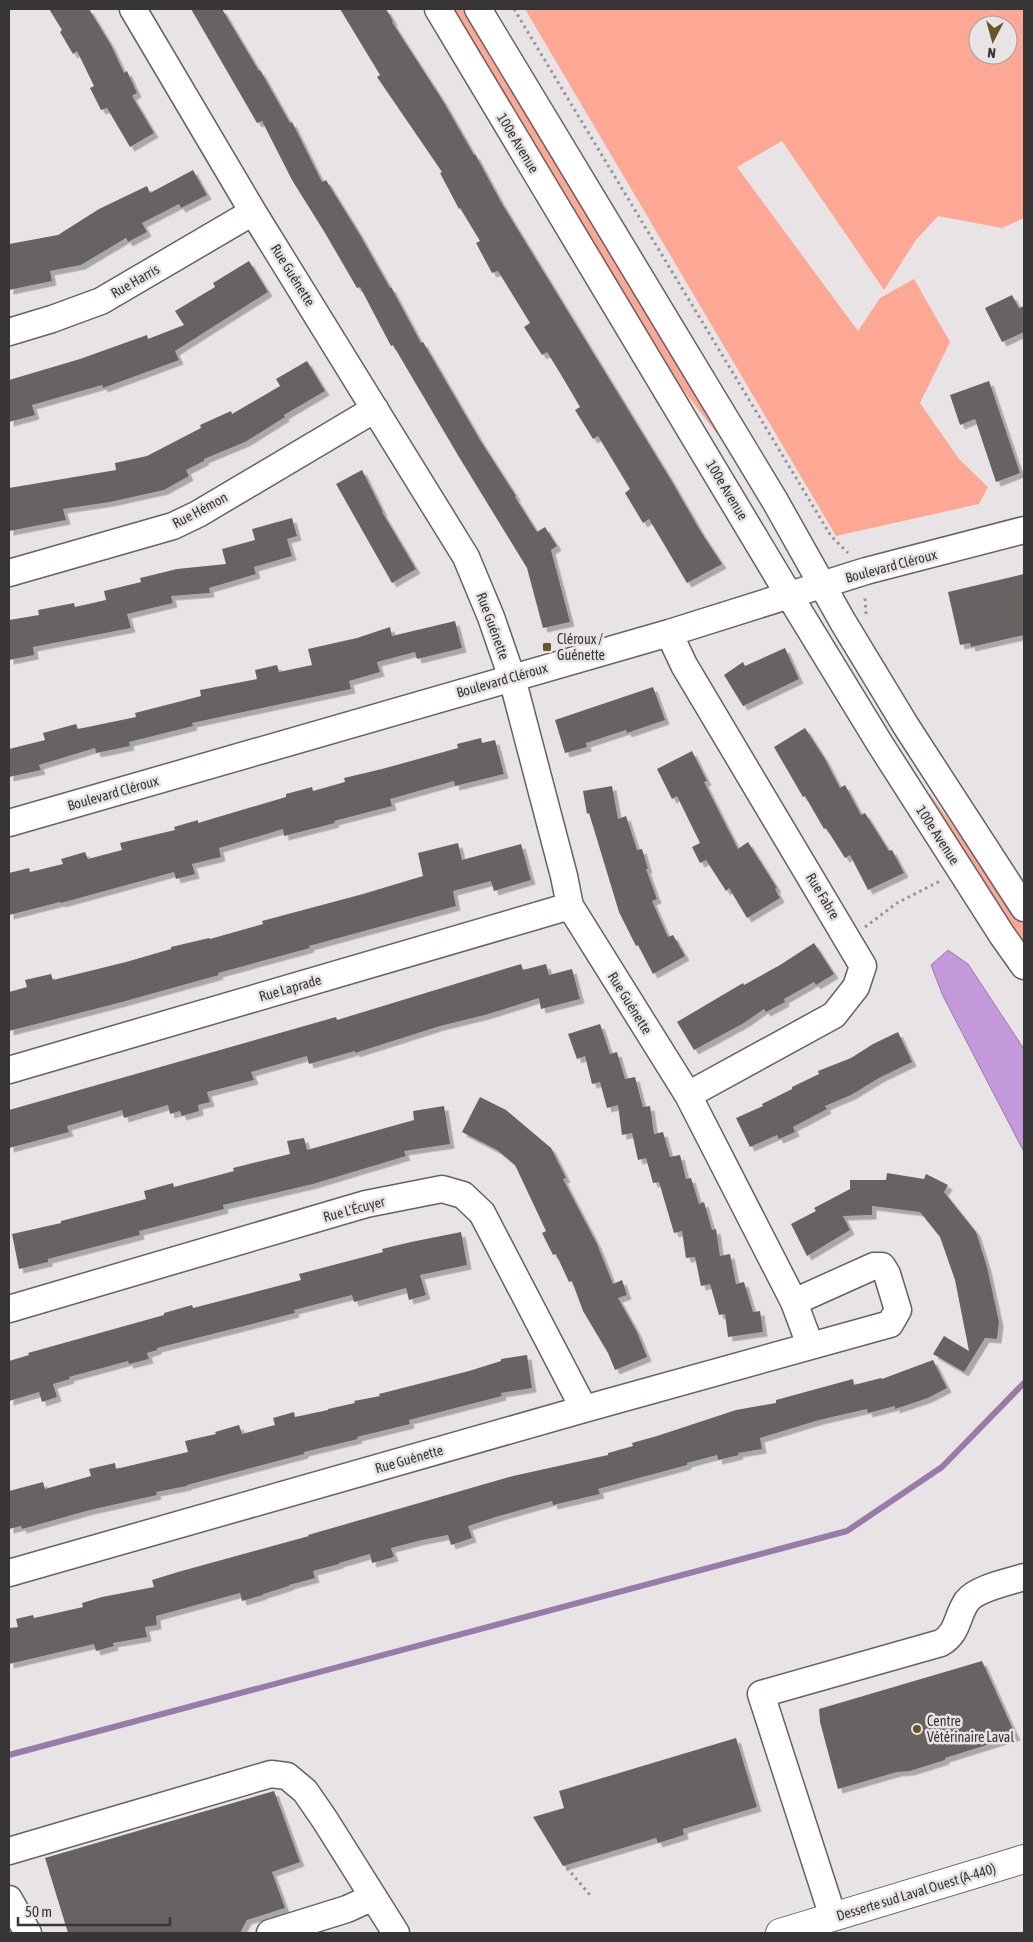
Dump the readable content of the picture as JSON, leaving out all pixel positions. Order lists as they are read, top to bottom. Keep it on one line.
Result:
{"streets":{"main road":["Desserte sud Laval Ouest (A-440)"],"street":["100e Avenue","Rue Guénette","Rue Harris","Rue Hémon","Boulevard Cléroux","Rue Fabre","Rue Laprade","Rue L'Écuyer"]},"crossings":[["100e Avenue","Boulevard Cléroux"],["Rue Guénette","Rue Harris"],["Rue Guénette","Rue Hémon"],["Rue Guénette","Boulevard Cléroux"],["Rue Guénette","Rue Fabre"],["Rue Guénette","Rue Laprade"],["Rue Guénette","Rue L'Écuyer"],["Boulevard Cléroux","Rue Fabre"]],"places":{"transit":["Cléroux / Guénette"],"other":["Centre Vétérinaire Laval"]},"scale_bar":"50 m","north":"bottom"}
